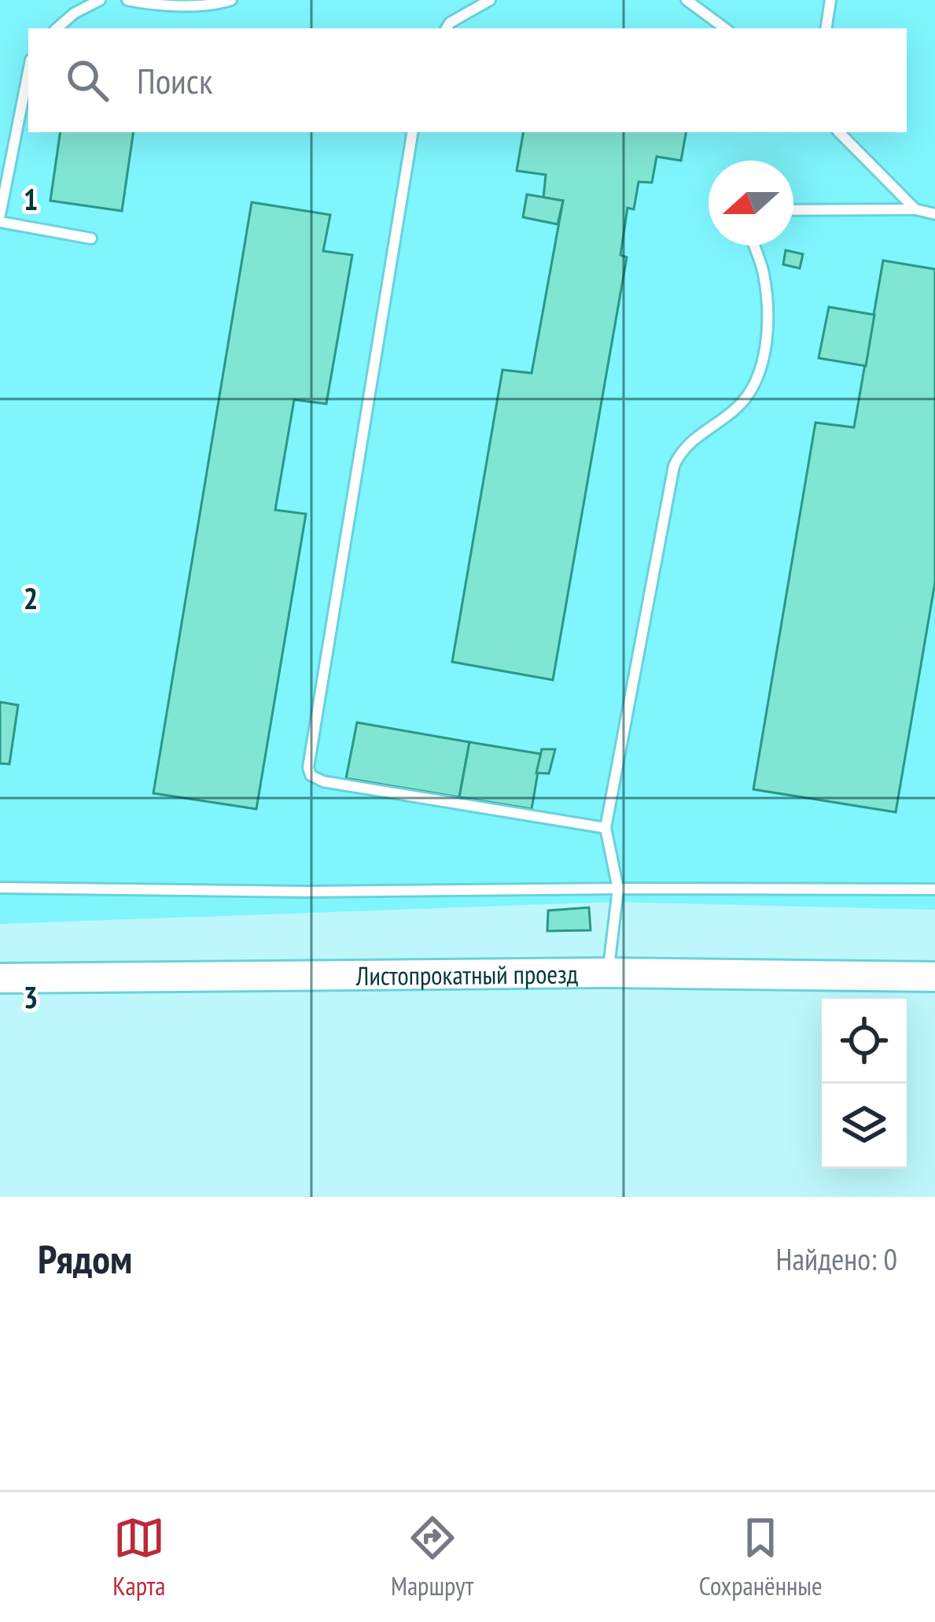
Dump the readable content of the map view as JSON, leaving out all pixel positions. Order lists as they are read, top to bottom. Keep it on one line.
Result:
{"streets":{"street":["Листопрокатный проезд"]},"north":"left","page":{"search":"Поиск","heading":["Рядом","Найдено: 0"],"nav":["Карта","Маршрут","Сохранённые"]},"grid":{"rows":["1","2","3"]}}
